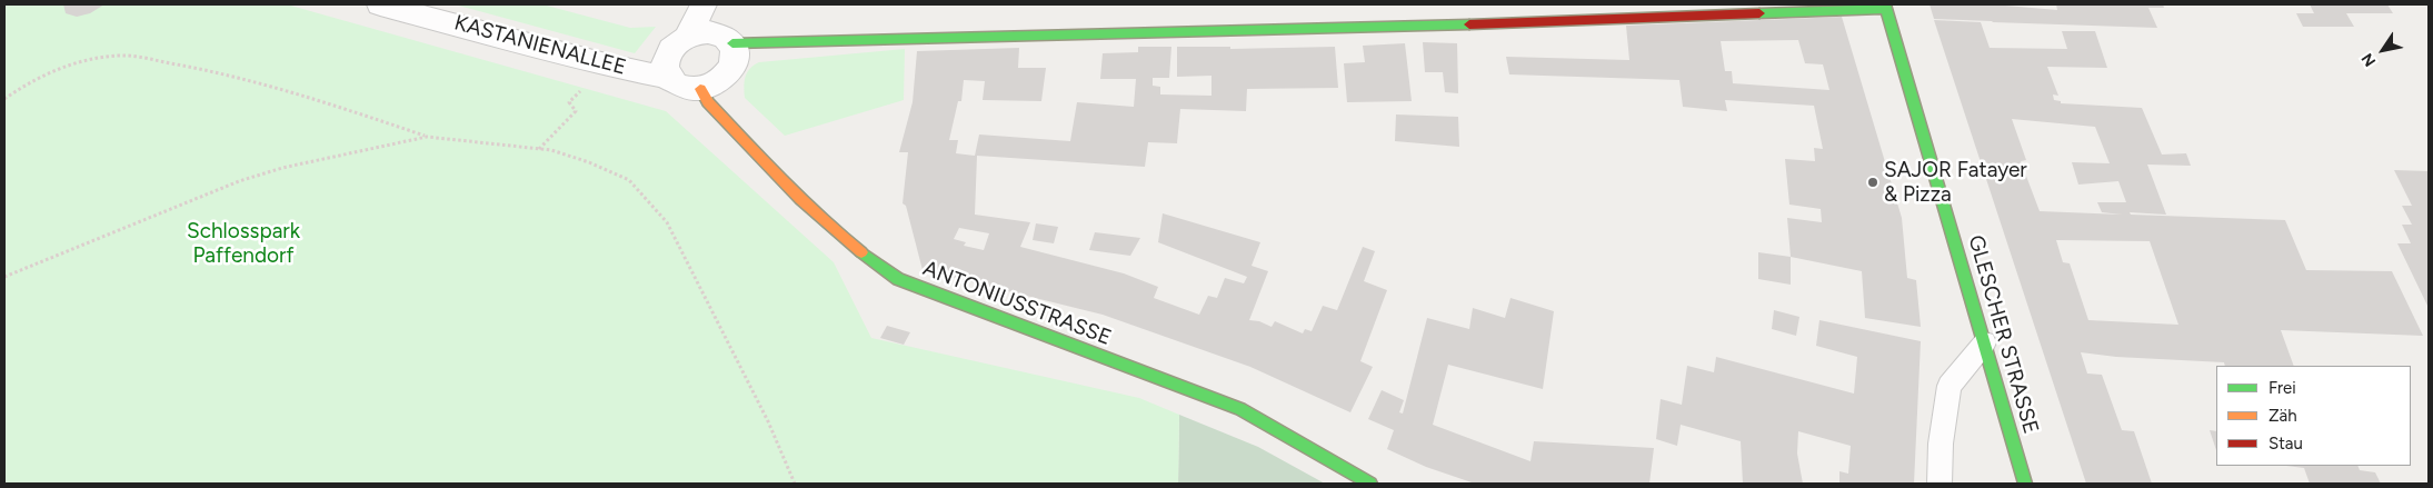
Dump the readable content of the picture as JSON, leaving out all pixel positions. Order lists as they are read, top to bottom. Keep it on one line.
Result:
{"streets":{"street":["KASTANIENALLEE","ANTONIUSSTRASSE","GLESCHER STRASSE"]},"crossings":[["KASTANIENALLEE","ANTONIUSSTRASSE"]],"parks":["Schlosspark Paffendorf"],"places":["SAJOR Fatayer & Pizza"],"legend":["Frei","Zäh","Stau"],"north":"bottom left"}
